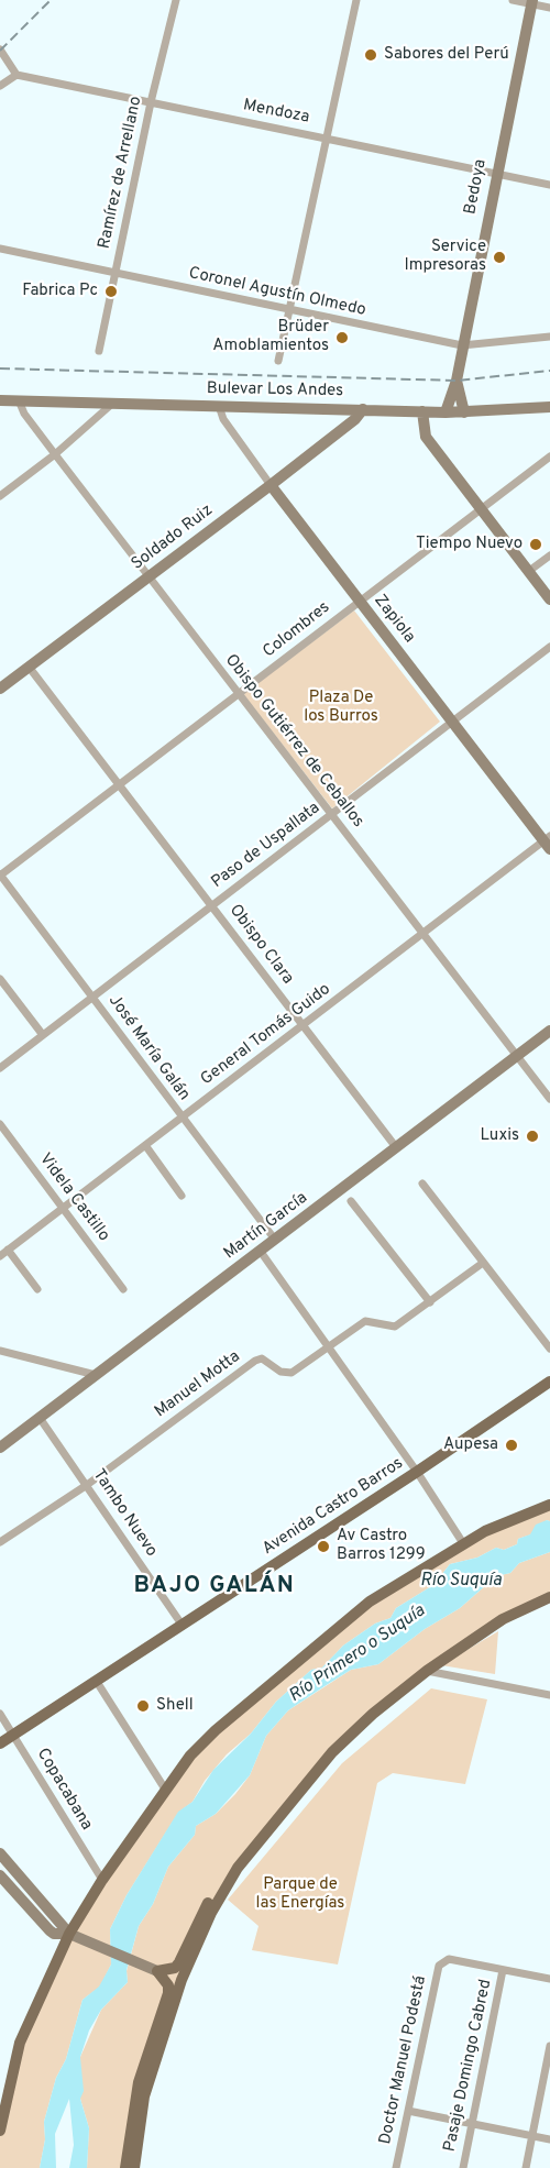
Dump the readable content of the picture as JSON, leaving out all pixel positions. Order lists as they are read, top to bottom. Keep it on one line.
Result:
{"streets":{"main road":["Bedoya","Bulevar Los Andes","Soldado Ruiz","Zapiola","Martín García","Avenida Castro Barros"],"street":["Mendoza","Ramírez de Arrellano","Coronel Agustín Olmedo","Colombres","Obispo Gutiérrez de Ceballos","Paso de Uspallata","Obispo Clara","General Tomás Guido","José María Galán","Videla Castillo","Manuel Motta","Tambo Nuevo","Copacabana","Doctor Manuel Podestá","Pasaje Domingo Cabred"]},"crossings":[["Mendoza","Ramírez de Arrellano"],["Mendoza","Bedoya"],["Ramírez de Arrellano","Coronel Agustín Olmedo"],["Bedoya","Coronel Agustín Olmedo"],["Bedoya","Bulevar Los Andes"],["Bulevar Los Andes","Soldado Ruiz"],["Bulevar Los Andes","Zapiola"],["Bulevar Los Andes","Obispo Gutiérrez de Ceballos"],["Soldado Ruiz","Zapiola"],["Soldado Ruiz","Obispo Gutiérrez de Ceballos"],["Soldado Ruiz","Obispo Clara"],["Zapiola","Colombres"],["Zapiola","Paso de Uspallata"],["Zapiola","General Tomás Guido"],["Colombres","Obispo Gutiérrez de Ceballos"],["Colombres","Obispo Clara"],["Colombres","José María Galán"],["Obispo Gutiérrez de Ceballos","Paso de Uspallata"],["Obispo Gutiérrez de Ceballos","General Tomás Guido"],["Obispo Gutiérrez de Ceballos","Martín García"],["Paso de Uspallata","Obispo Clara"],["Paso de Uspallata","José María Galán"],["Obispo Clara","General Tomás Guido"],["Obispo Clara","Martín García"],["General Tomás Guido","José María Galán"],["General Tomás Guido","Videla Castillo"],["José María Galán","Martín García"],["Martín García","Tambo Nuevo"],["Manuel Motta","Tambo Nuevo"],["Avenida Castro Barros","Tambo Nuevo"],["Avenida Castro Barros","Copacabana"],["Doctor Manuel Podestá","Pasaje Domingo Cabred"]],"districts":["BAJO GALÁN"],"water":["Río Suquía","Río Primero o Suquía"],"parks":["Plaza De los Burros","Parque de las Energías"],"places":["Sabores del Perú","Service Impresoras","Fabrica Pc","Brüder Amoblamientos","Tiempo Nuevo","Luxis","Aupesa","Av Castro Barros 1299","Shell"]}
